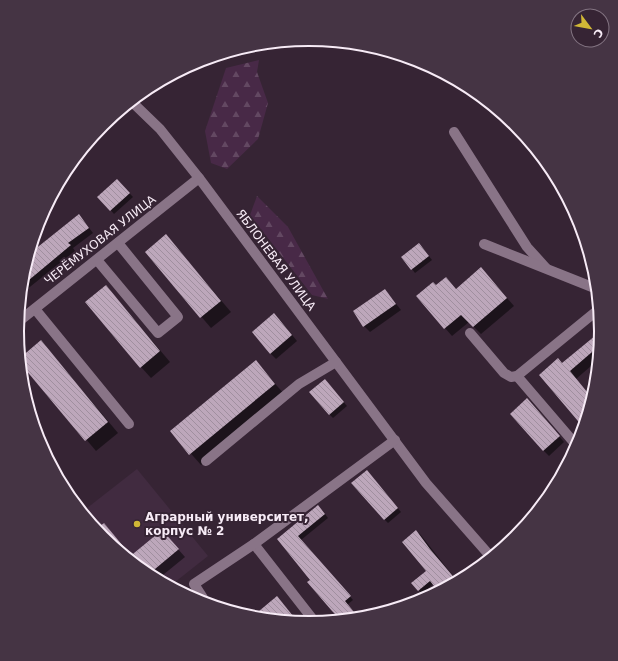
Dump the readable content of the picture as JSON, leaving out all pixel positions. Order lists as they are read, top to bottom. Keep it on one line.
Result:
{"streets":{"street":["ЧЕРЁМУХОВАЯ УЛИЦА","ЯБЛОНЕВАЯ УЛИЦА"]},"crossings":[["ЧЕРЁМУХОВАЯ УЛИЦА","ЯБЛОНЕВАЯ УЛИЦА"]],"places":["Аграрный университет, корпус № 2"],"north":"bottom right"}
